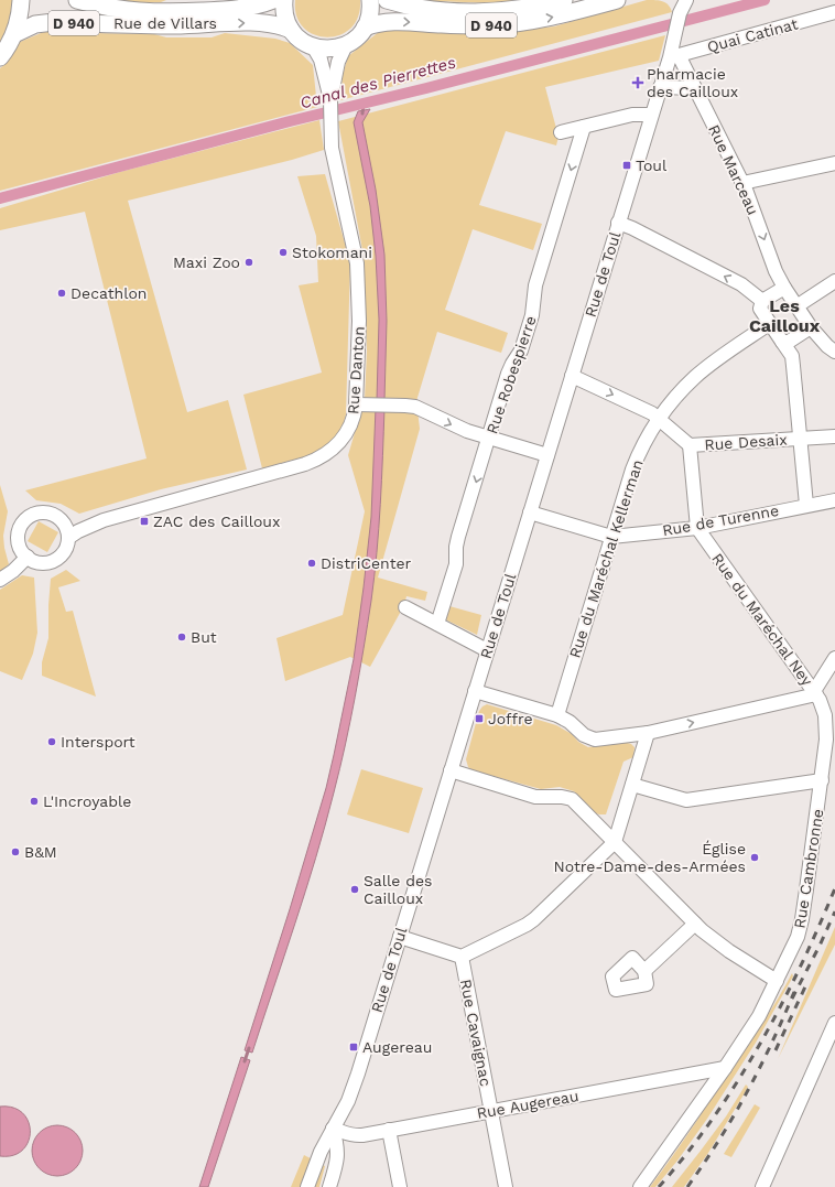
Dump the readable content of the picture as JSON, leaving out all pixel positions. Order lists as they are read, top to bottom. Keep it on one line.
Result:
{"streets":{"main road":["D 940","Rue de Villars"],"street":["Quai Catinat","Rue Marceau","Rue de Toul","Rue Danton","Rue Robespierre","Rue Desaix","Rue de Turenne","Rue du Maréchal Kellerman","Rue du Maréchal Ney","Rue Cambronne","Rue Cavaignac","Rue Augereau"]},"crossings":[["Quai Catinat","Rue Marceau"],["Quai Catinat","Rue de Toul"],["Rue Marceau","Rue de Toul"],["Rue de Toul","Rue Desaix"],["Rue de Toul","Rue de Turenne"],["Rue de Toul","Rue Augereau"],["Rue Desaix","Rue du Maréchal Kellerman"],["Rue de Turenne","Rue du Maréchal Kellerman"],["Rue de Turenne","Rue du Maréchal Ney"],["Rue du Maréchal Ney","Rue Cambronne"],["Rue Cambronne","Rue Augereau"],["Rue Cavaignac","Rue Augereau"]],"one_way":["Rue Robespierre"],"districts":["Les Cailloux"],"water":["Canal des Pierrettes"],"places":{"health":["Pharmacie des Cailloux"],"transit":["Toul","ZAC des Cailloux","Joffre","Augereau"],"other":["Stokomani","Maxi Zoo","Decathlon","DistriCenter","But","Intersport","L'Incroyable","B&M","Église Notre-Dame-des-Armées","Salle des Cailloux"]}}
